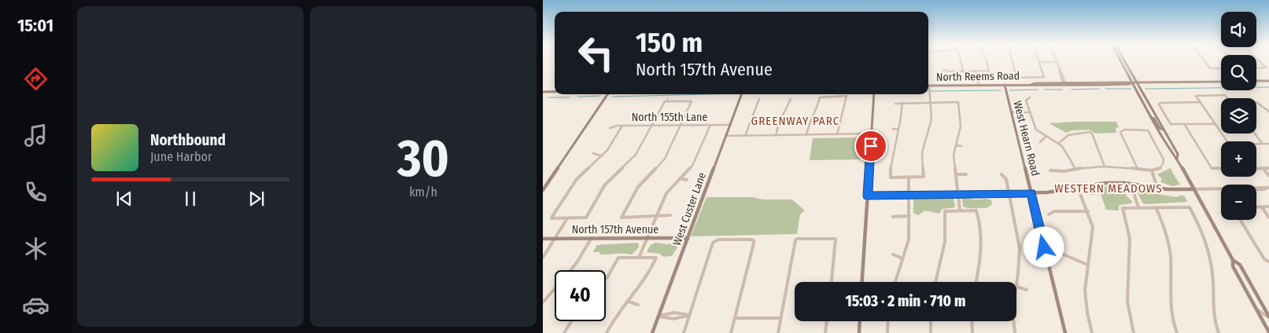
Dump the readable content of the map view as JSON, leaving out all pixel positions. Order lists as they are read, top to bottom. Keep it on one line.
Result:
{"streets":{"main road":["North Reems Road"],"street":["North 155th Lane","West Hearn Road","West Custer Lane","North 157th Avenue"]},"crossings":[["North Reems Road","West Hearn Road"],["North 155th Lane","West Custer Lane"],["West Custer Lane","North 157th Avenue"]],"districts":["GREENWAY PARC","WESTERN MEADOWS"],"page":{"tabs":"15:01","tile":["30","km/h"],"map_buttons":["+","−"],"turn":["150 m","North 157th Avenue"],"song":["Northbound","June Harbor"],"limit":"40","trip":"15:03 · 2 min · 710 m"}}
